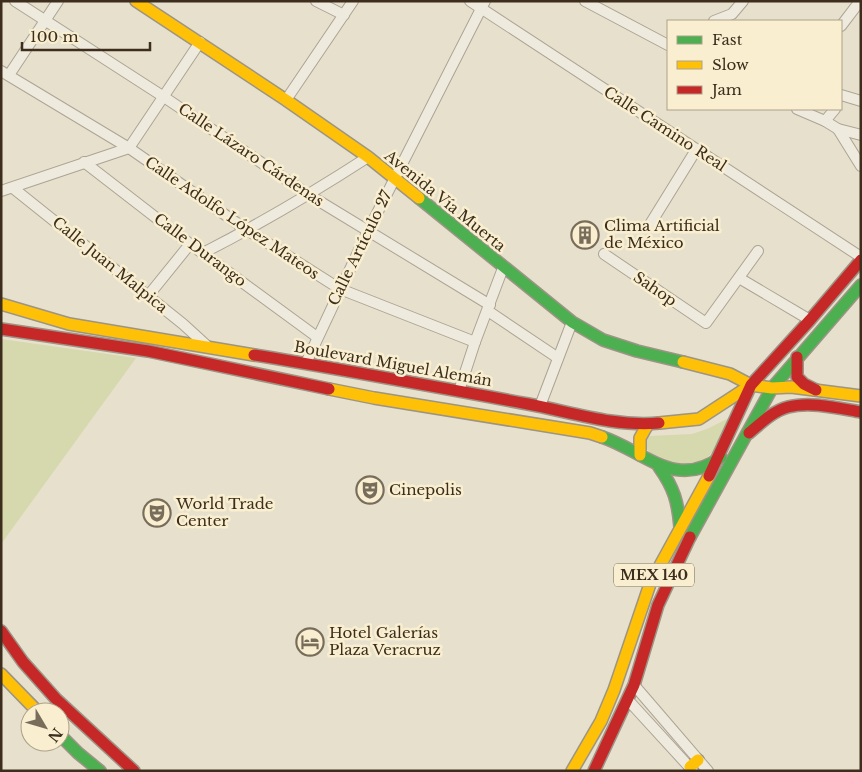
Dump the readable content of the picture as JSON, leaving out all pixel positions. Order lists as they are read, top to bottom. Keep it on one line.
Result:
{"streets":{"main road":["Avenida Vía Muerta","Boulevard Miguel Alemán","MEX 140"],"street":["Calle Camino Real","Calle Lázaro Cárdenas","Calle Adolfo López Mateos","Calle Artículo 27","Calle Durango","Calle Juan Malpica","Sahop"]},"crossings":[["Calle Camino Real","Calle Artículo 27"],["Calle Camino Real","MEX 140"],["Calle Lázaro Cárdenas","Calle Artículo 27"],["Avenida Vía Muerta","Calle Artículo 27"],["Avenida Vía Muerta","Boulevard Miguel Alemán"],["Avenida Vía Muerta","MEX 140"],["Calle Adolfo López Mateos","Calle Artículo 27"],["Calle Artículo 27","Calle Durango"],["Calle Artículo 27","Boulevard Miguel Alemán"],["Calle Juan Malpica","Boulevard Miguel Alemán"],["Boulevard Miguel Alemán","MEX 140"]],"places":{"building":["Clima Artificial de México"],"theatre":["Cinepolis","World Trade Center"],"hotel":["Hotel Galerías Plaza Veracruz"]},"legend":["Fast","Slow","Jam"],"scale_bar":"100 m","north":"bottom right"}
